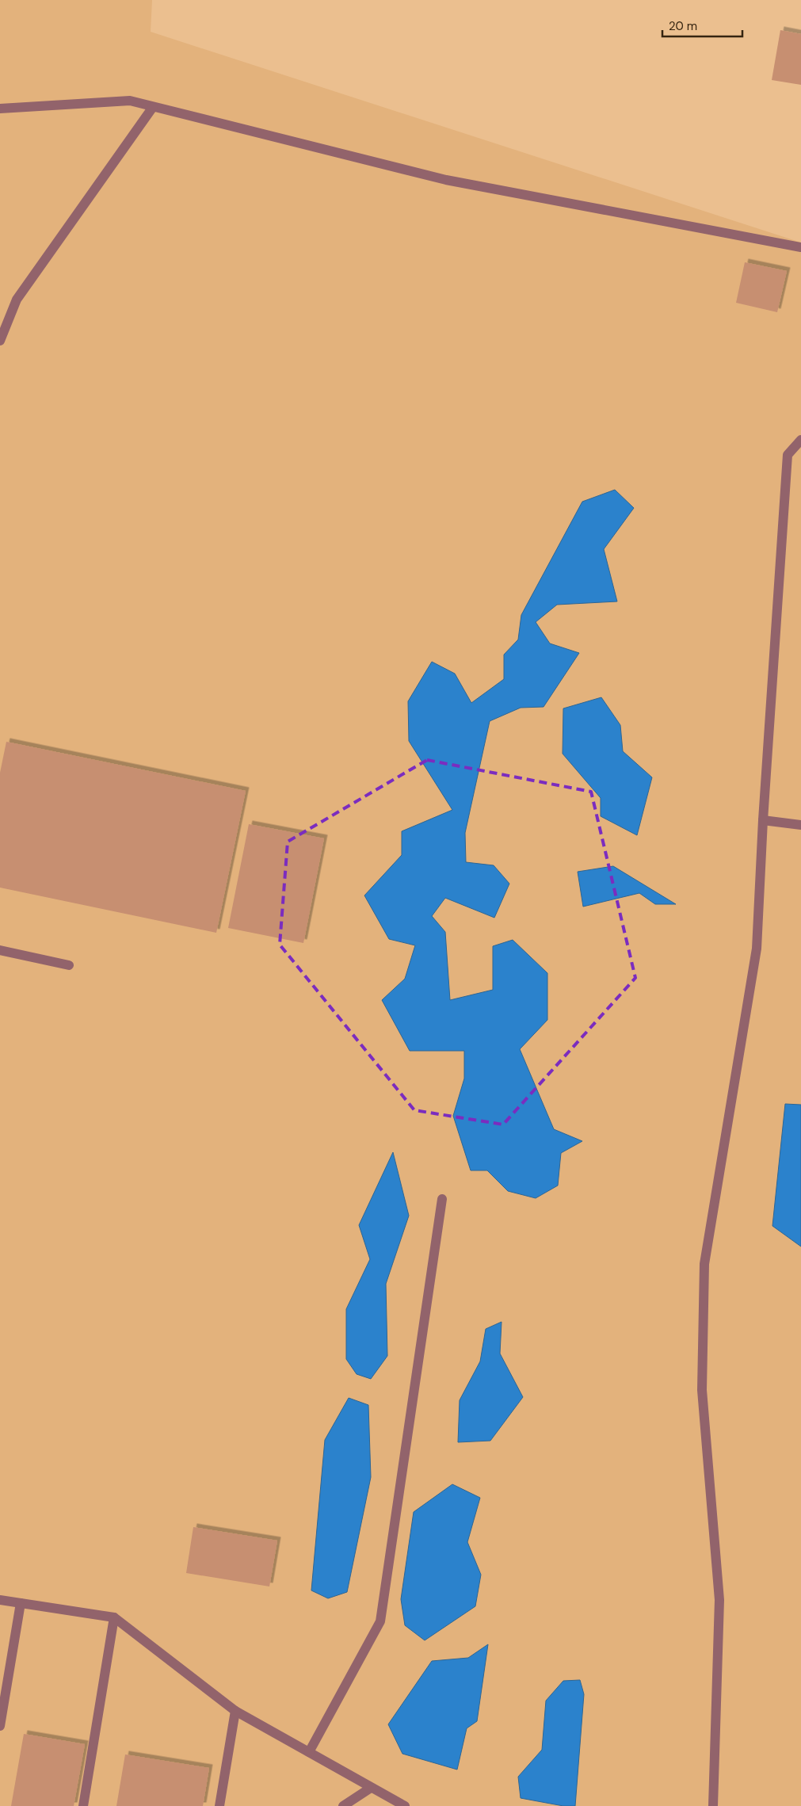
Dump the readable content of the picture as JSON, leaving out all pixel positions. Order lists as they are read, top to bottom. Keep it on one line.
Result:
{"scale_bar":"20 m"}
